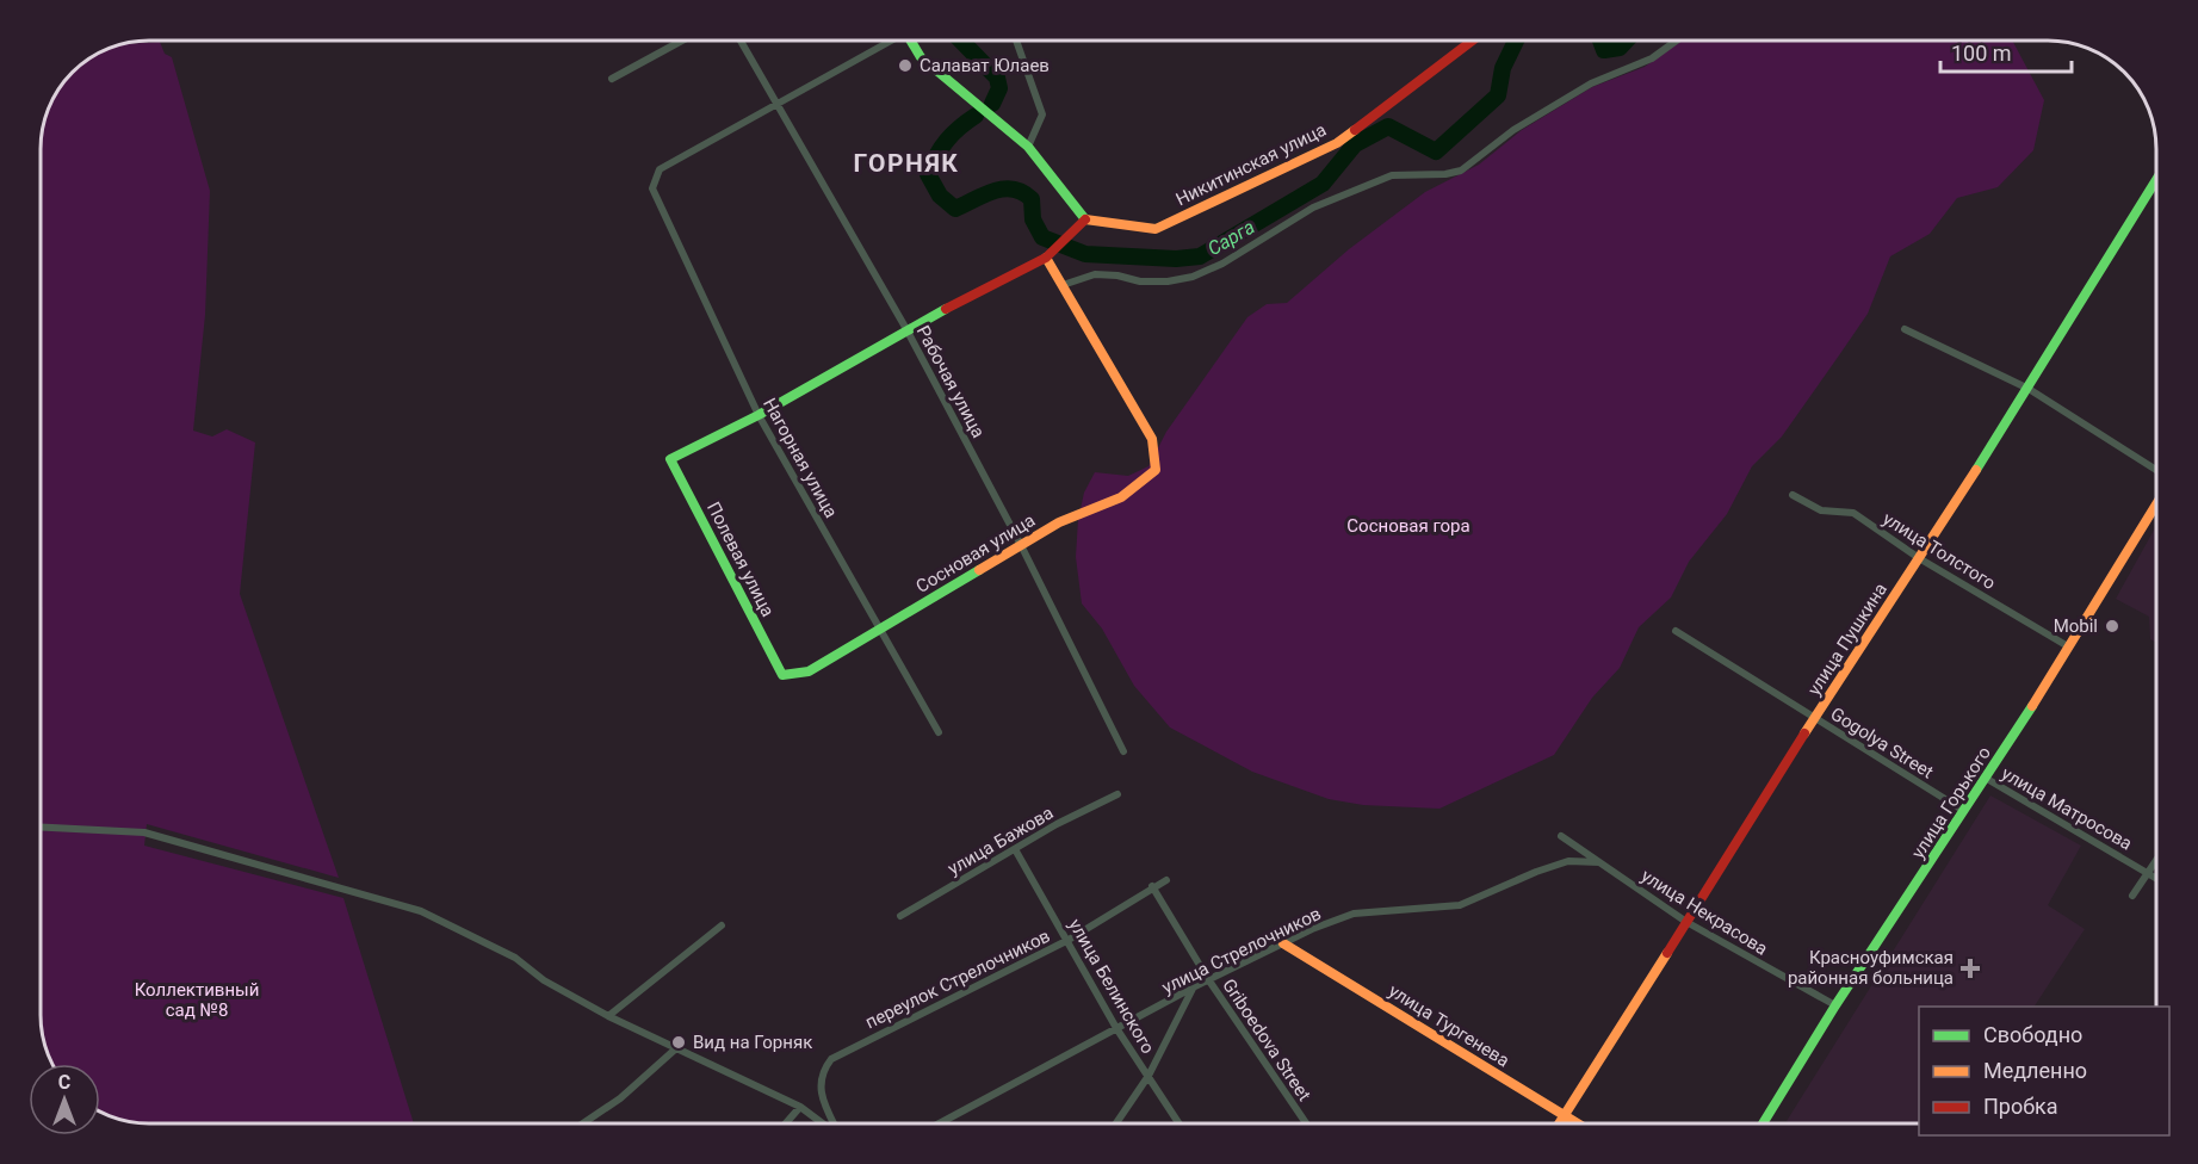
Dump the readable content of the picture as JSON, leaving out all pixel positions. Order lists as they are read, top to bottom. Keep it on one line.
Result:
{"streets":{"street":["Никитинская улица","Рабочая улица","Нагорная улица","улица Толстого","Сосновая улица","Полевая улица","улица Пушкина","Gogolya Street","улица Горького","улица Матросова","улица Бажова","улица Некрасова","улица Стрелочников","переулок Стрелочников","улица Белинского","улица Тургенева","Griboedova Street"]},"crossings":[["Рабочая улица","Нагорная улица"],["Рабочая улица","Сосновая улица"],["Нагорная улица","Сосновая улица"],["Нагорная улица","Полевая улица"],["улица Толстого","улица Пушкина"],["улица Толстого","улица Горького"],["Сосновая улица","Полевая улица"],["улица Пушкина","Gogolya Street"],["улица Пушкина","улица Некрасова"],["улица Пушкина","улица Тургенева"],["Gogolya Street","улица Горького"],["улица Горького","улица Матросова"],["улица Горького","улица Некрасова"],["улица Бажова","улица Белинского"],["улица Некрасова","улица Стрелочников"],["улица Стрелочников","улица Белинского"],["улица Стрелочников","улица Тургенева"],["улица Стрелочников","Griboedova Street"],["переулок Стрелочников","улица Белинского"],["переулок Стрелочников","Griboedova Street"]],"districts":["ГОРНЯК"],"water":["Сарга"],"parks":["Сосновая гора","Коллективный сад №8"],"places":{"other":["Салават Юлаев","Mobil","Вид на Горняк"],"health":["Красноуфимская районная больница"]},"legend":["Свободно","Медленно","Пробка"],"scale_bar":"100 m","north":"top"}
